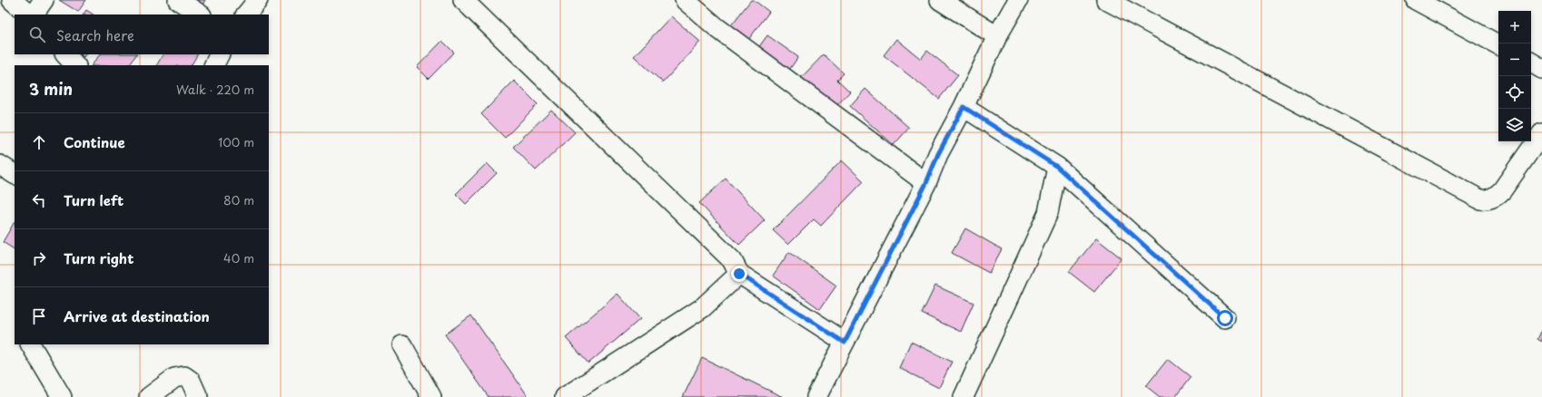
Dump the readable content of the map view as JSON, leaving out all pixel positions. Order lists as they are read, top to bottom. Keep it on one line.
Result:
{"page":{"map_buttons":["+","−"],"search":"Search here","heading":["3 min","Walk · 220 m"],"list":[["Continue","100 m"],["Turn left","80 m"],["Turn right","40 m"],"Arrive at destination"]}}
